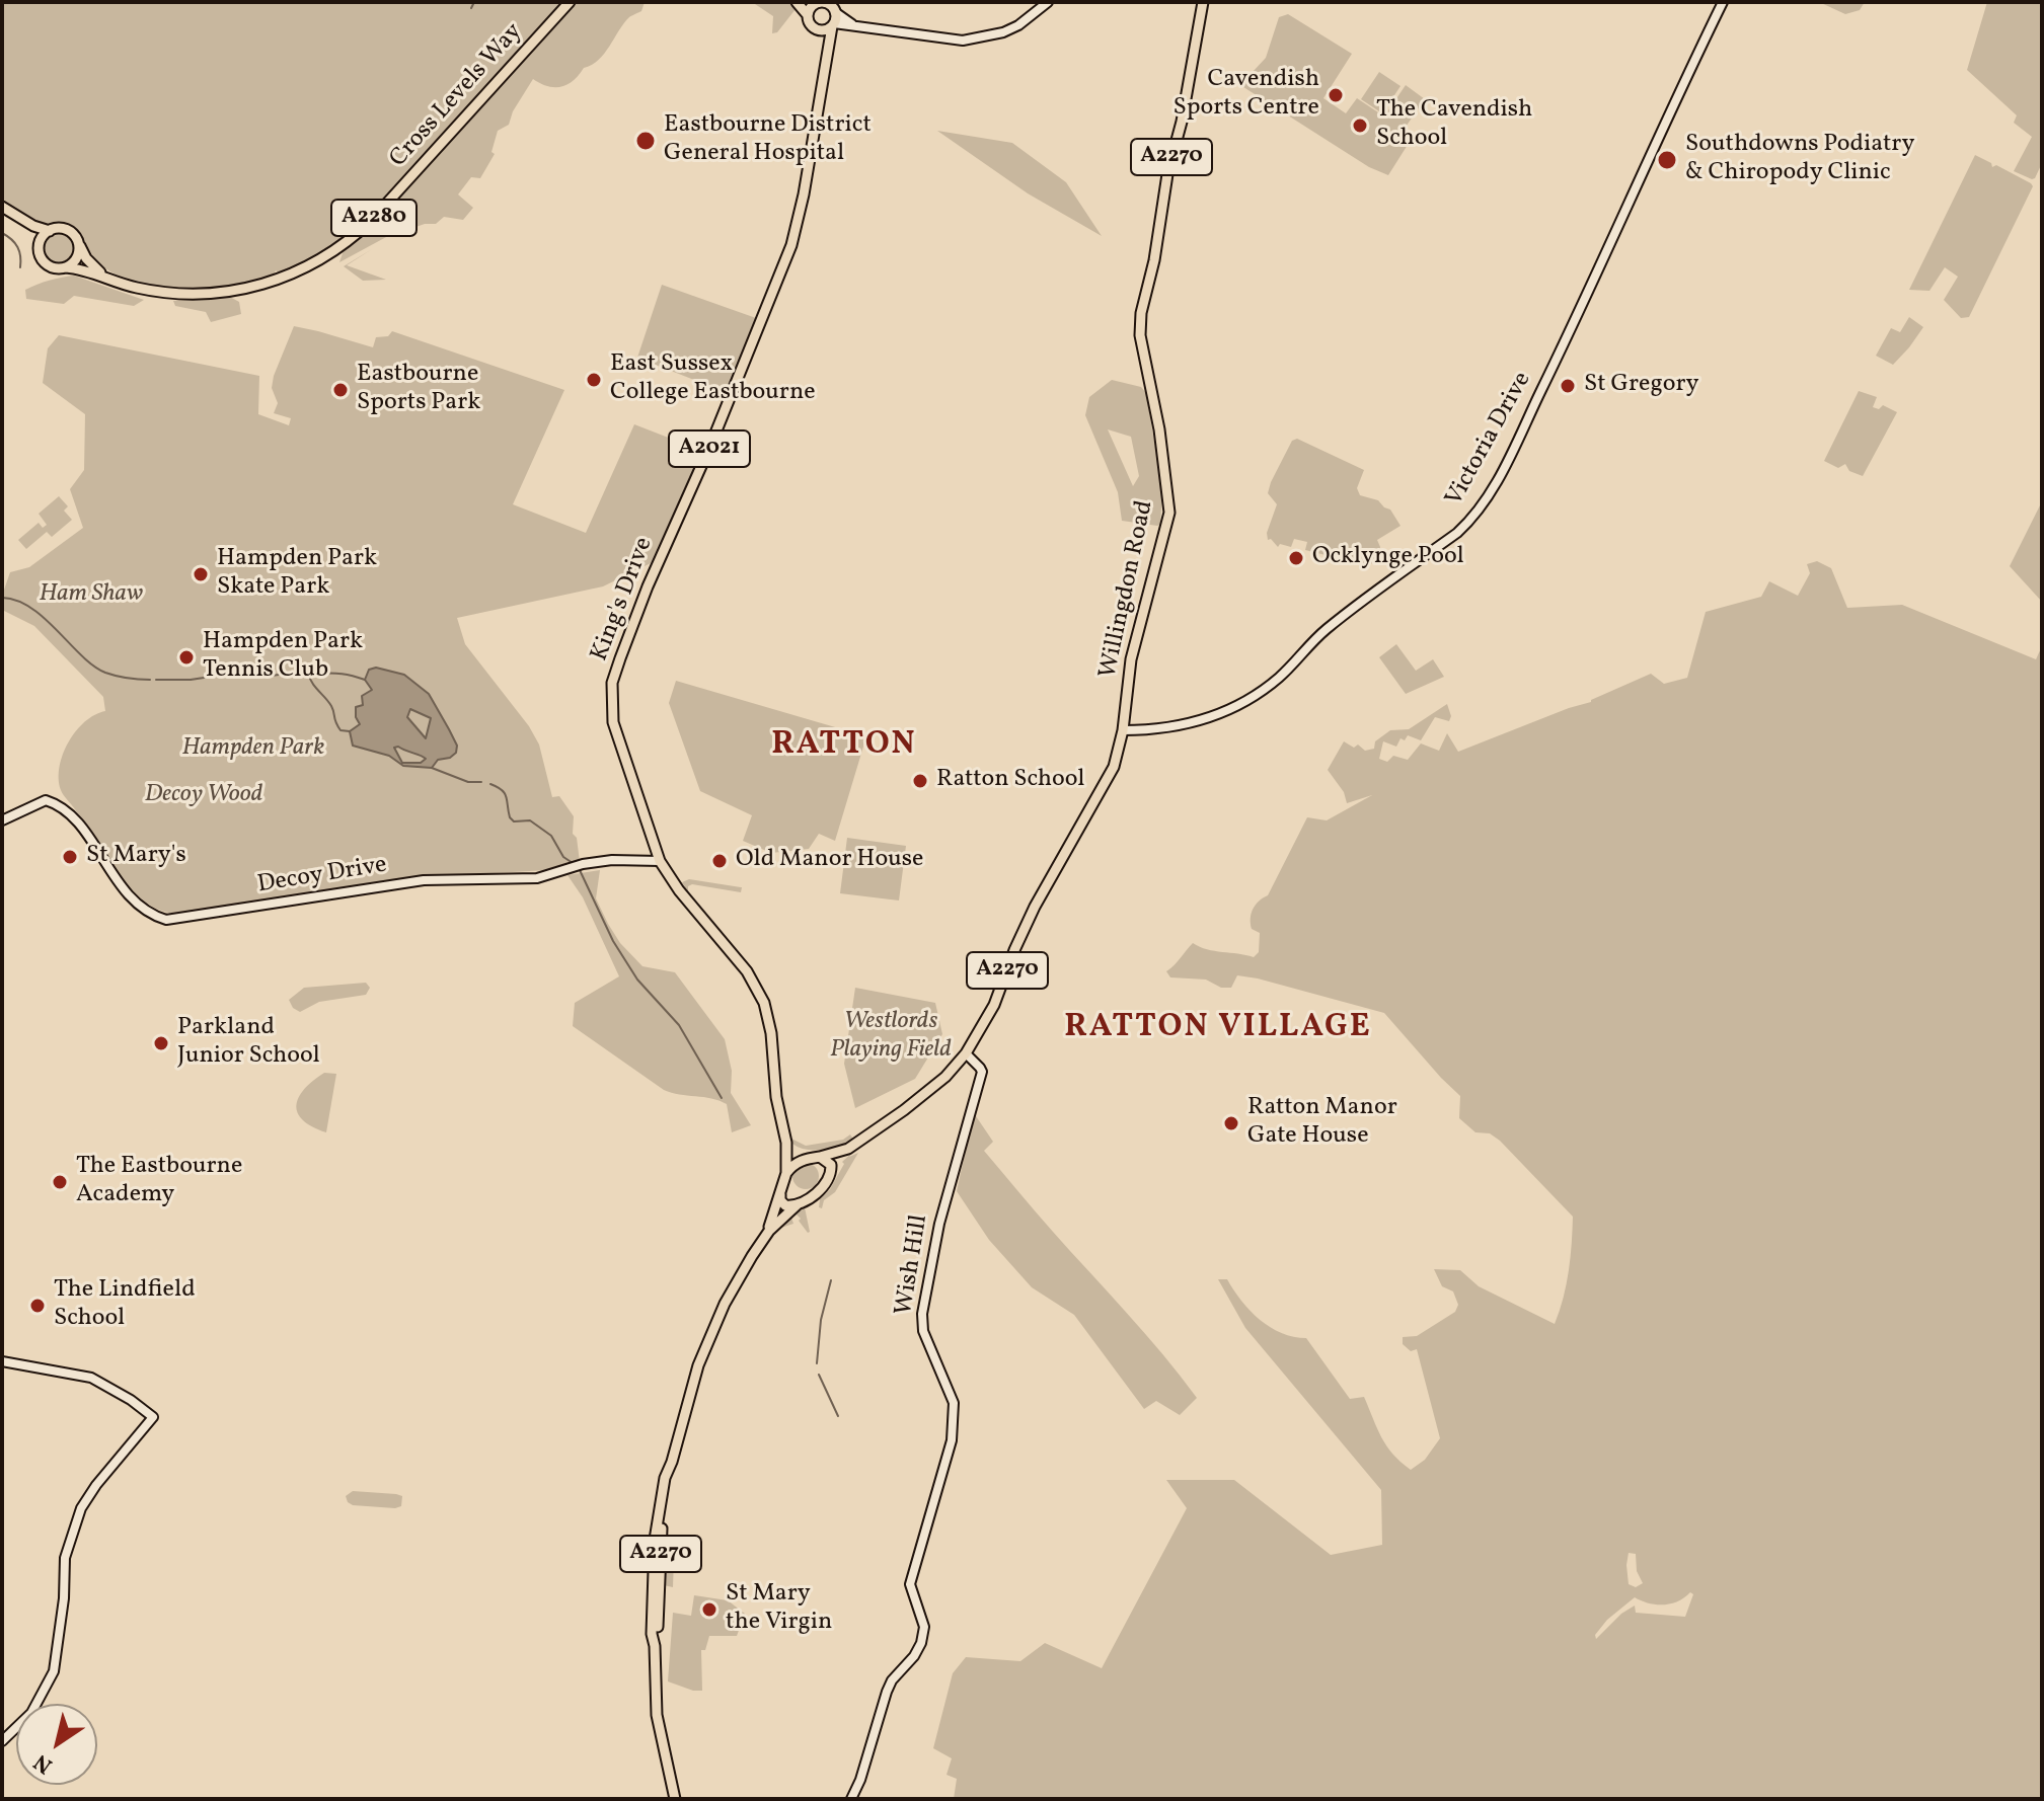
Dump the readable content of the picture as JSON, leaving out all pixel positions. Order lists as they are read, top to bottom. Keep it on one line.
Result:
{"streets":{"main road":["Cross Levels Way","A2270","A2280","A2021","Willingdon Road","King's Drive"],"street":["Victoria Drive","Decoy Drive","Wish Hill"]},"crossings":[["A2270","Willingdon Road"],["A2270","King's Drive"],["Victoria Drive","Willingdon Road"],["A2021","King's Drive"],["Willingdon Road","Wish Hill"],["King's Drive","Decoy Drive"]],"districts":["RATTON","RATTON VILLAGE"],"parks":["Ham Shaw","Hampden Park","Decoy Wood","Westlords Playing Field"],"places":["Cavendish Sports Centre","The Cavendish School","Eastbourne District General Hospital","Southdowns Podiatry & Chiropody Clinic","East Sussex College Eastbourne","St Gregory","Eastbourne Sports Park","Ocklynge Pool","Hampden Park Skate Park","Hampden Park Tennis Club","Ratton School","St Mary's","Old Manor House","Parkland Junior School","Ratton Manor Gate House","The Eastbourne Academy","The Lindfield School","St Mary the Virgin"],"north":"bottom left"}
